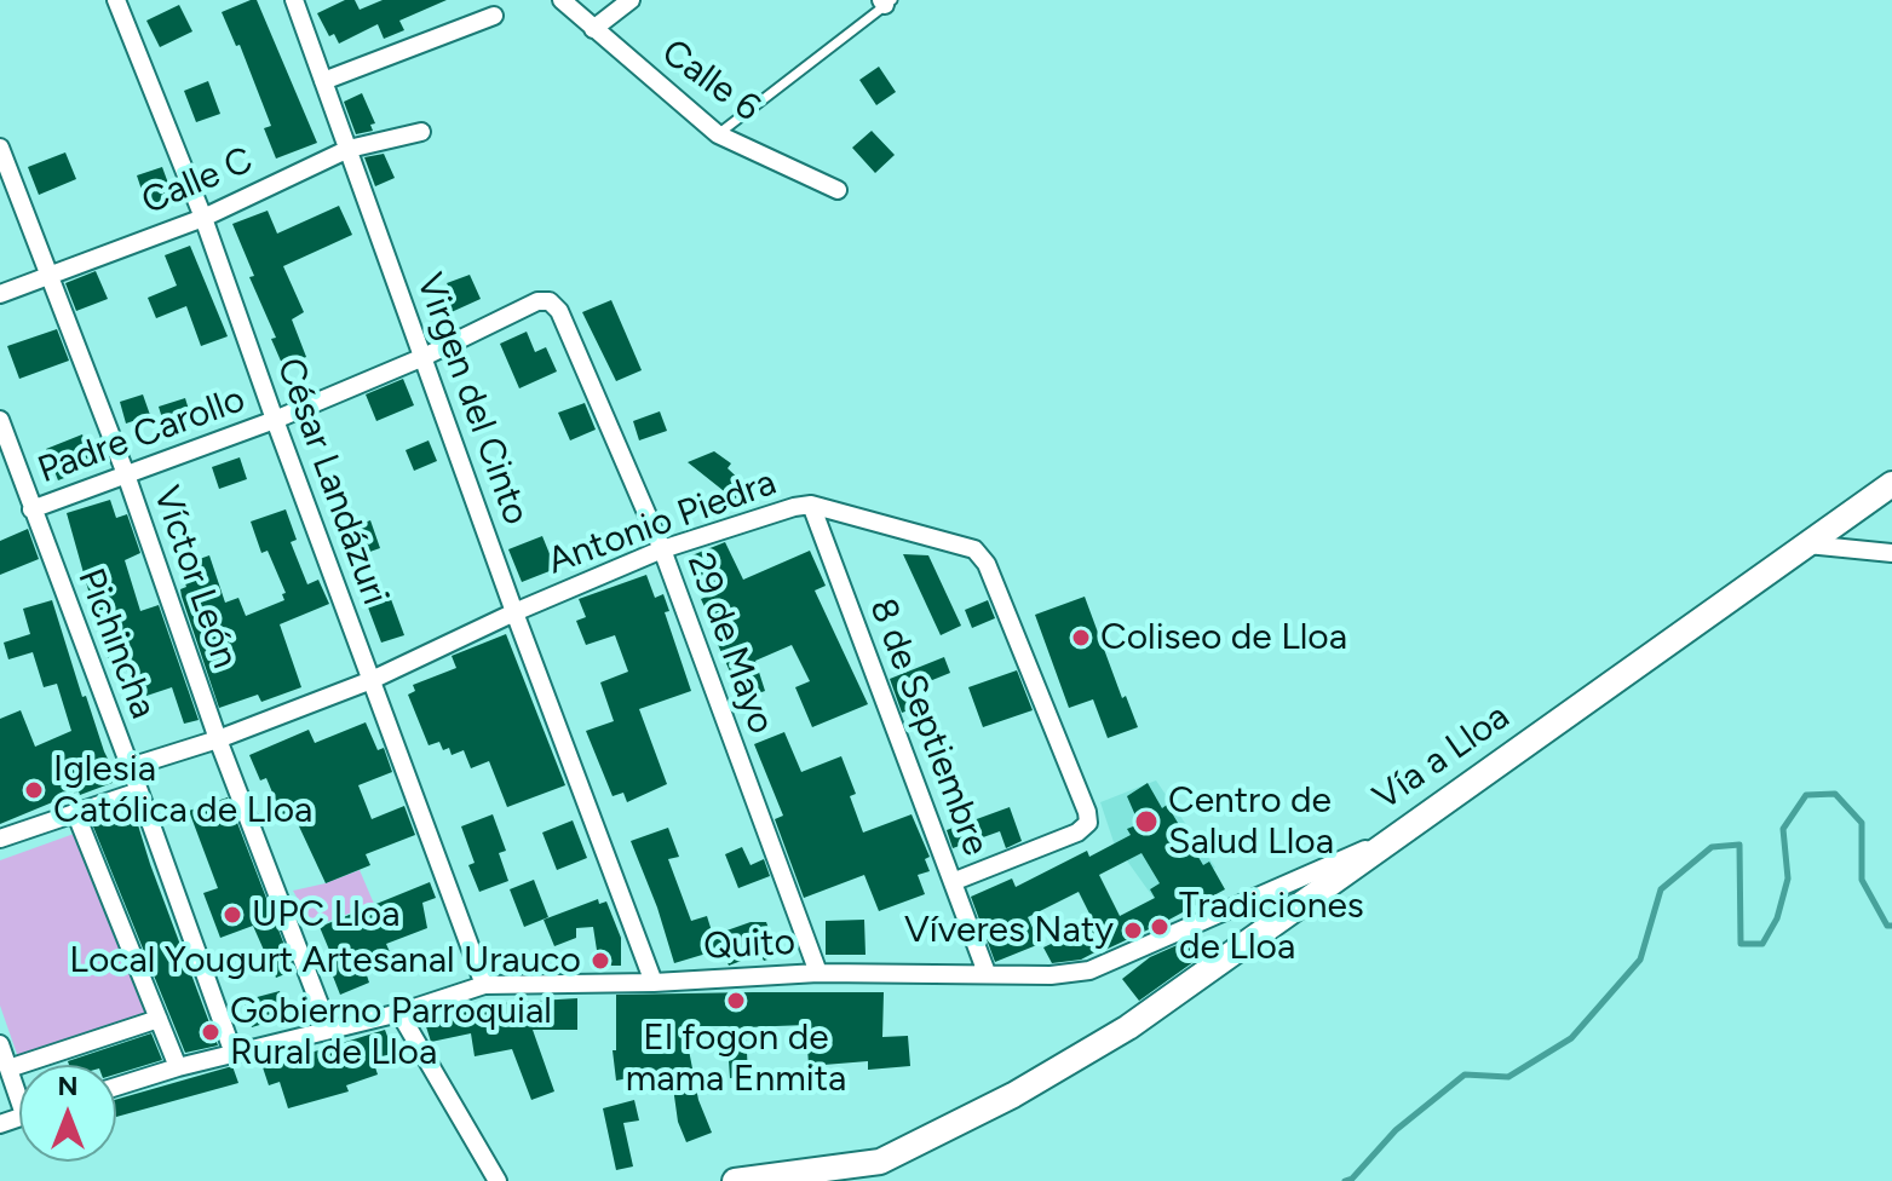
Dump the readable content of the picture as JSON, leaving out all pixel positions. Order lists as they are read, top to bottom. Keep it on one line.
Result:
{"streets":{"street":["Calle 6","Calle C","Virgen del Cinto","Padre Carollo","César Landázuri","Antonio Piedra","Víctor León","Pichincha","29 de Mayo","8 de Septiembre","Vía a Lloa","Quito"]},"crossings":[["Calle C","Virgen del Cinto"],["Calle C","César Landázuri"],["Calle C","Víctor León"],["Virgen del Cinto","Padre Carollo"],["Virgen del Cinto","Antonio Piedra"],["Virgen del Cinto","Quito"],["Padre Carollo","César Landázuri"],["Padre Carollo","Víctor León"],["Padre Carollo","Pichincha"],["Padre Carollo","29 de Mayo"],["César Landázuri","Antonio Piedra"],["César Landázuri","Quito"],["Antonio Piedra","Víctor León"],["Antonio Piedra","Pichincha"],["Antonio Piedra","29 de Mayo"],["Antonio Piedra","8 de Septiembre"],["Víctor León","Quito"],["Pichincha","Quito"],["29 de Mayo","Quito"],["8 de Septiembre","Quito"],["Vía a Lloa","Quito"]],"places":["Coliseo de Lloa","Iglesia Católica de Lloa","Centro de Salud Lloa","UPC Lloa","Tradiciones de Lloa","Víveres Naty","Local Yougurt Artesanal Urauco","El fogon de mama Enmita","Gobierno Parroquial Rural de Lloa"],"north":"top"}
